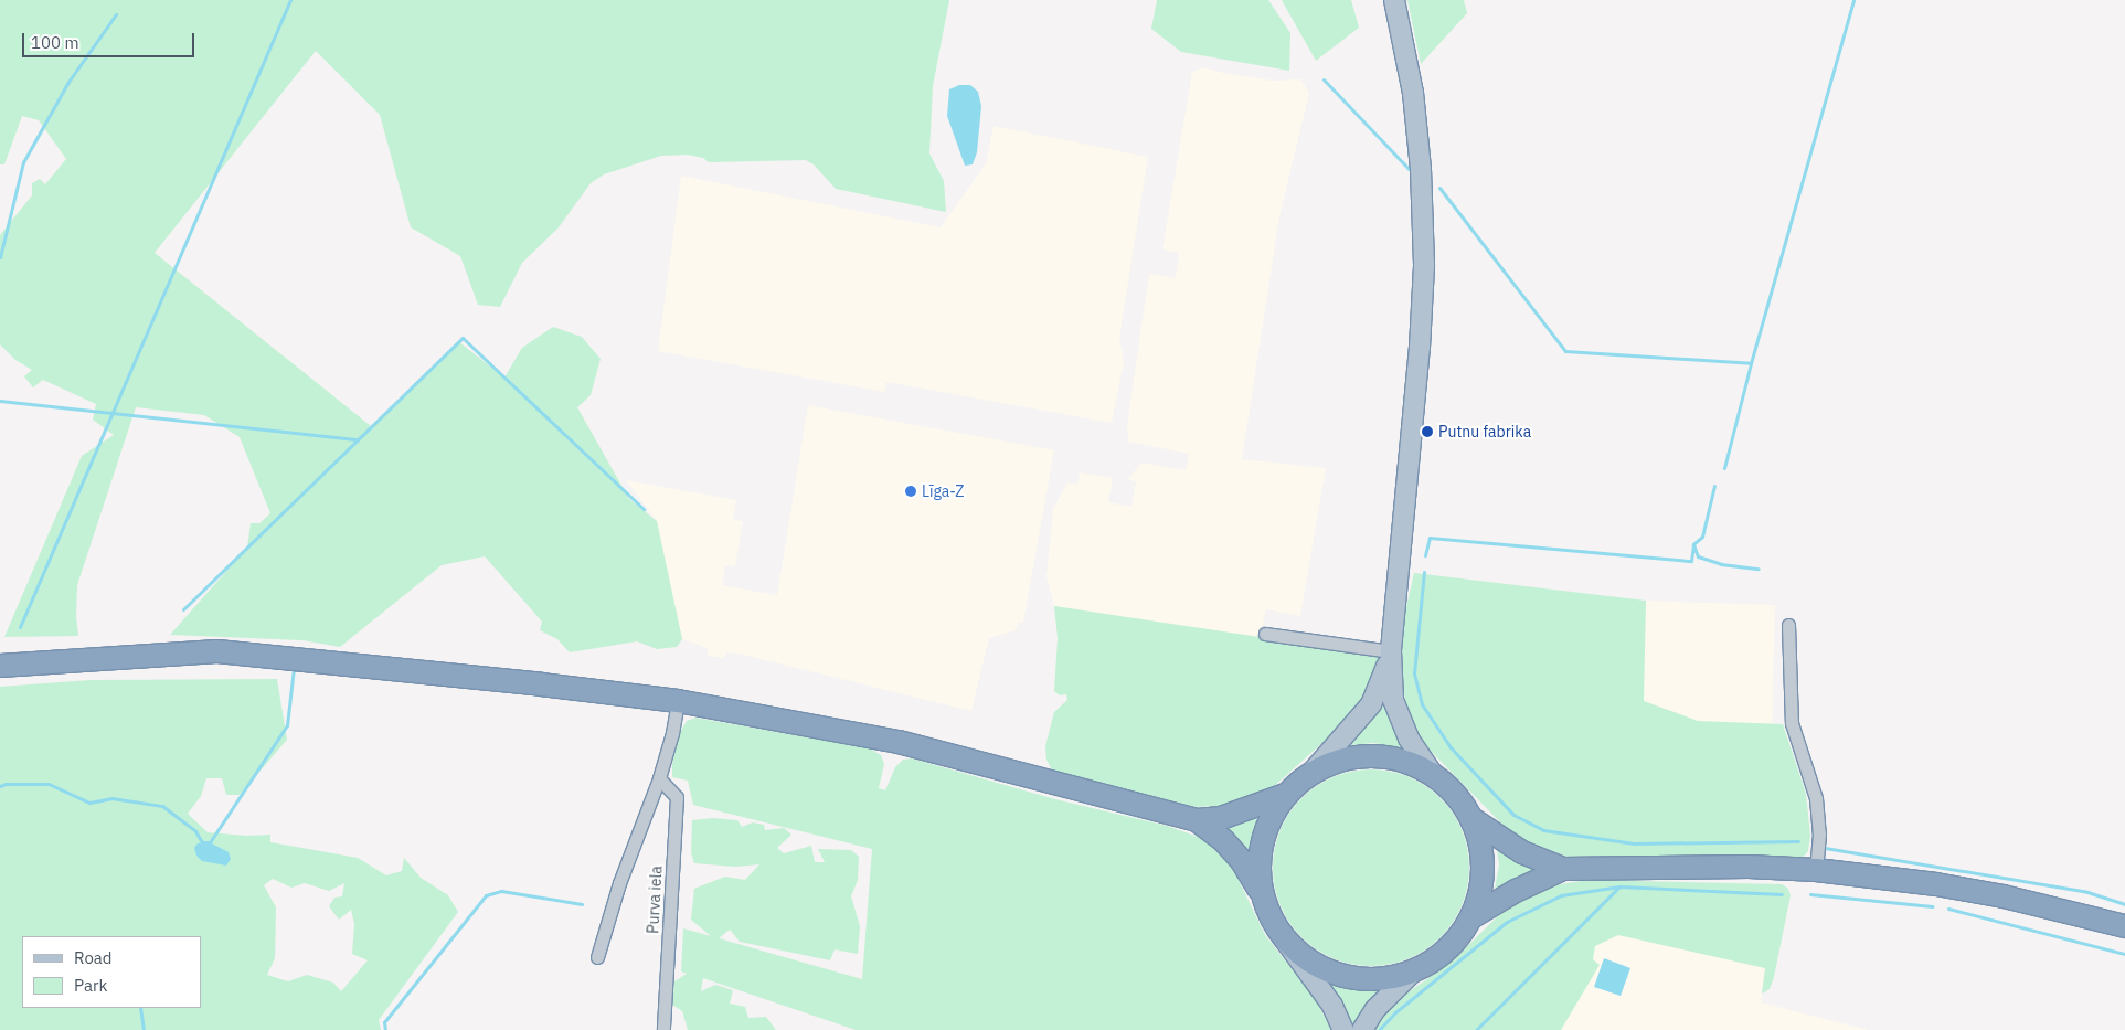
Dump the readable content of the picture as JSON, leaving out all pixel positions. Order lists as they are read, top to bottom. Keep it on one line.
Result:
{"streets":{"street":["Purva iela"]},"places":["Putnu fabrika","Līga-Z"],"legend":["Road","Park"],"scale_bar":"100 m"}
